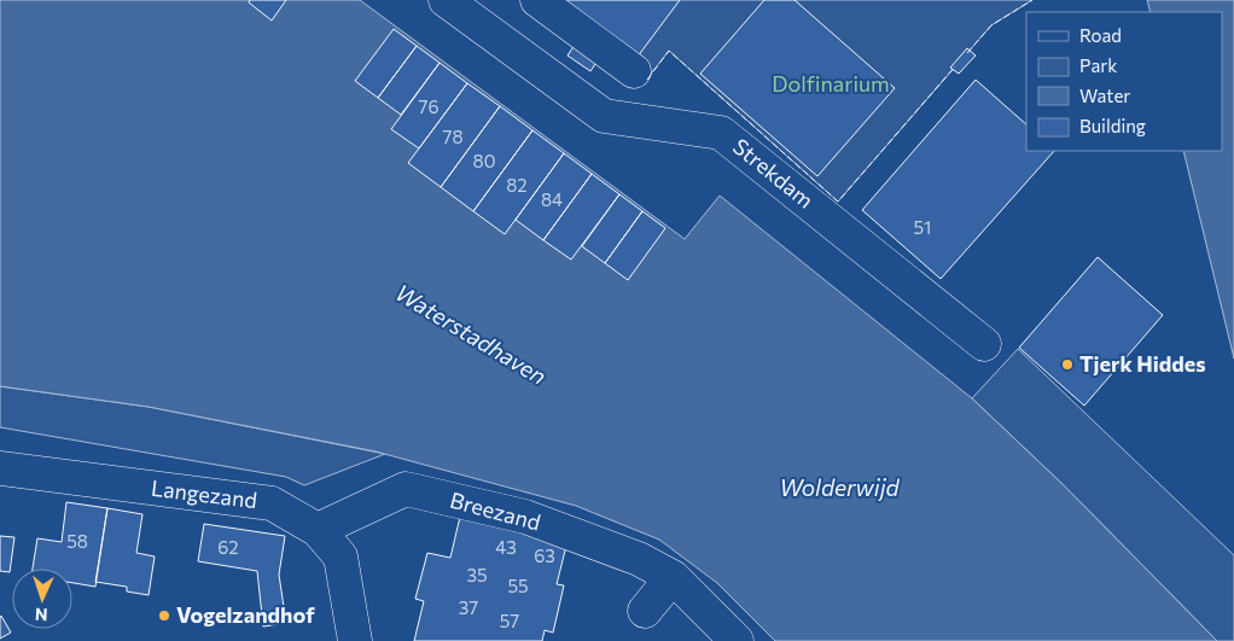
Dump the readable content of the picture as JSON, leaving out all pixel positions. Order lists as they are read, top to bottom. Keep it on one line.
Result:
{"streets":{"street":["Strekdam","Langezand","Breezand"]},"crossings":[["Langezand","Breezand"]],"water":["Waterstadhaven","Wolderwijd"],"parks":["Dolfinarium"],"places":["Tjerk Hiddes","Vogelzandhof"],"house_numbers":["76","78","80","82","84","51","58","62","43","63","35","55","37","57"],"legend":["Road","Park","Water","Building"],"north":"bottom"}
